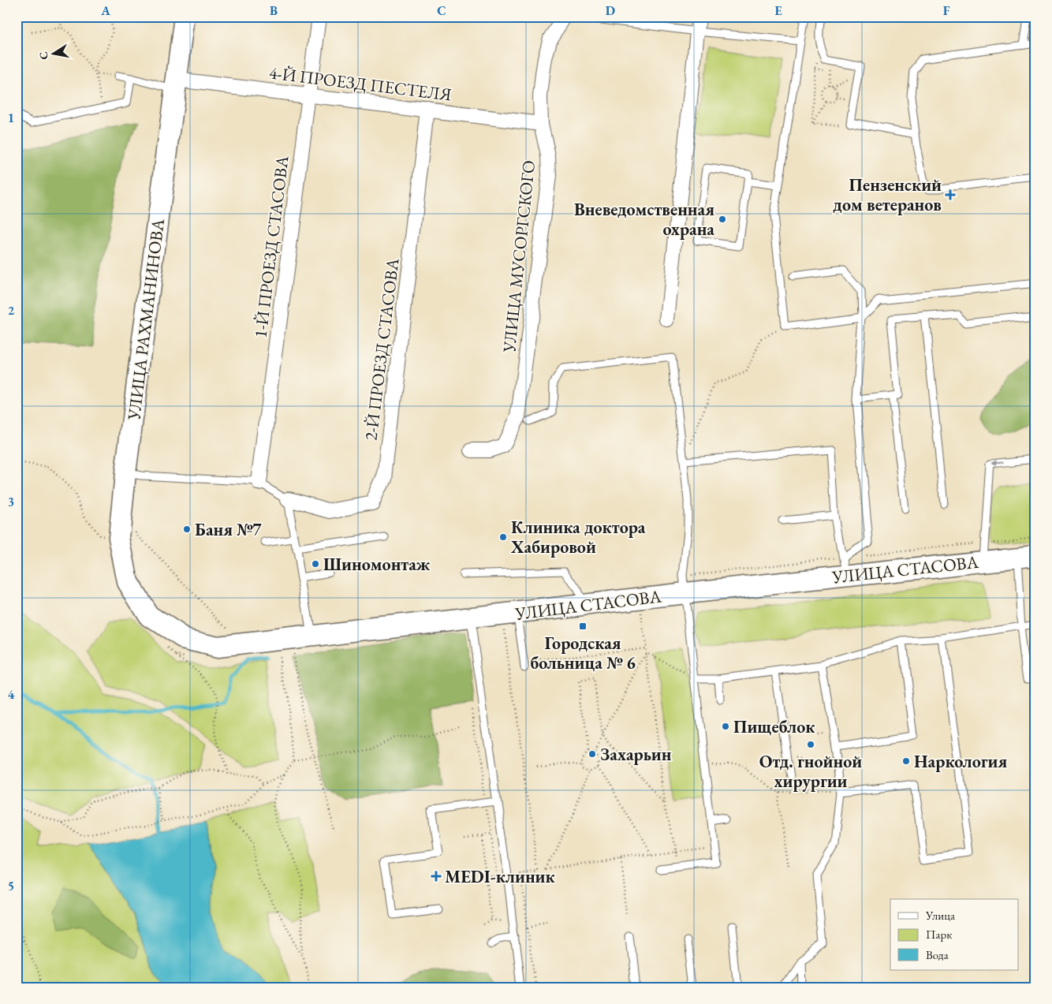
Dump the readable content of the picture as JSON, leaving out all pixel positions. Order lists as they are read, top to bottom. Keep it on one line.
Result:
{"streets":{"main road":["УЛИЦА РАХМАНИНОВА","УЛИЦА СТАСОВА"],"street":["4-Й ПРОЕЗД ПЕСТЕЛЯ","1-Й ПРОЕЗД СТАСОВА","УЛИЦА МУСОРГСКОГО","2-Й ПРОЕЗД СТАСОВА"]},"crossings":[["4-Й ПРОЕЗД ПЕСТЕЛЯ","1-Й ПРОЕЗД СТАСОВА"],["4-Й ПРОЕЗД ПЕСТЕЛЯ","УЛИЦА МУСОРГСКОГО"],["4-Й ПРОЕЗД ПЕСТЕЛЯ","УЛИЦА РАХМАНИНОВА"],["4-Й ПРОЕЗД ПЕСТЕЛЯ","2-Й ПРОЕЗД СТАСОВА"],["УЛИЦА РАХМАНИНОВА","УЛИЦА СТАСОВА"]],"places":{"health":["Пензенский дом ветеранов","MEDI-клиник"],"other":["Вневедомственная охрана","Баня №7","Клиника доктора Хабировой","Шиномонтаж","Пищеблок","Отд. гнойной хирургии","Захарьин","Наркология"],"transit":["Городская больница № 6"]},"legend":["Улица","Парк","Вода"],"north":"left","grid":{"columns":["A","B","C","D","E","F"],"rows":["1","2","3","4","5"]}}
